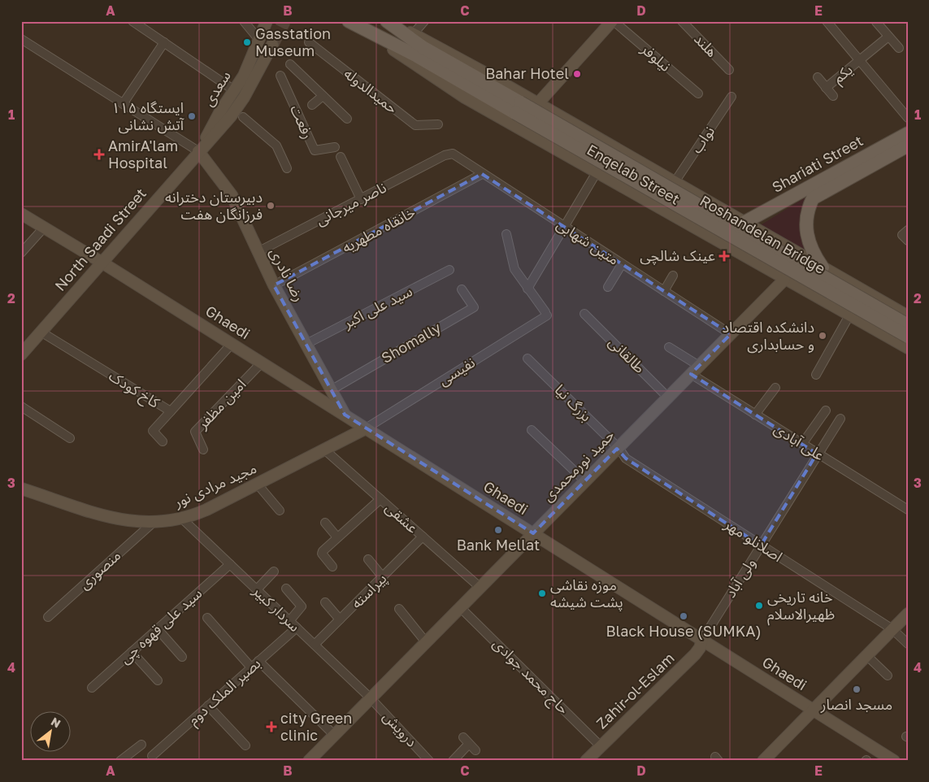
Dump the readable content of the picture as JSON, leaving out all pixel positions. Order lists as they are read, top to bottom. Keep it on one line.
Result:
{"streets":{"main road":["سعدی","Shariati Street","Enqelab Street","Roshandelan Bridge","North Saadi Street","رضا نادری","Ghaedi","حمید نورمحمدی","مجید مرادی نور","Zahir-ol-Eslam"],"street":["هلند","نیلوفر","یکم","حمیدالدوله","رفعت","نواب","ناصر میرجانی","خانقاه مطهریه","متین شهابی","سید علی اکبر","Shomally","طالقانی","نفیسی","کاخ کودک","بزرگ نیا","امین مظفر","علی آبادی","عشقی","اصلانلو مهر","منصوری","ولی آباد","پیراسته","سردار کبیر","سید علی قهوه چی","حاج محمد جوادی","بصیر الملک دوم","درویش"]},"crossings":[["سعدی","North Saadi Street"],["سعدی","رضا نادری"],["نواب","Enqelab Street"],["Shariati Street","Enqelab Street"],["Enqelab Street","حمید نورمحمدی"],["ناصر میرجانی","متین شهابی"],["ناصر میرجانی","رضا نادری"],["خانقاه مطهریه","متین شهابی"],["خانقاه مطهریه","رضا نادری"],["North Saadi Street","رضا نادری"],["North Saadi Street","Ghaedi"],["North Saadi Street","کاخ کودک"],["متین شهابی","حمید نورمحمدی"],["رضا نادری","سید علی اکبر"],["رضا نادری","Ghaedi"],["رضا نادری","Shomally"],["Ghaedi","نفیسی"],["Ghaedi","کاخ کودک"],["Ghaedi","امین مظفر"],["Ghaedi","حمید نورمحمدی"],["Ghaedi","مجید مرادی نور"],["Ghaedi","ولی آباد"],["Ghaedi","Zahir-ol-Eslam"],["طالقانی","حمید نورمحمدی"],["نفیسی","مجید مرادی نور"],["بزرگ نیا","حمید نورمحمدی"],["بزرگ نیا","اصلانلو مهر"],["علی آبادی","حمید نورمحمدی"],["علی آبادی","ولی آباد"],["حمید نورمحمدی","عشقی"],["حمید نورمحمدی","اصلانلو مهر"],["حمید نورمحمدی","سردار کبیر"],["حمید نورمحمدی","حاج محمد جوادی"],["حمید نورمحمدی","درویش"],["مجید مرادی نور","عشقی"],["مجید مرادی نور","منصوری"],["مجید مرادی نور","سردار کبیر"],["عشقی","پیراسته"],["اصلانلو مهر","ولی آباد"],["ولی آباد","Zahir-ol-Eslam"],["پیراسته","سردار کبیر"],["سردار کبیر","سید علی قهوه چی"],["سردار کبیر","بصیر الملک دوم"],["سردار کبیر","درویش"],["حاج محمد جوادی","Zahir-ol-Eslam"]],"places":{"other":["Gasstation Museum","Bahar Hotel","ایستگاه ۱۱۵ آتش نشانی","دبیرستان دخترانه فرزانگان هفت","دانشکده اقتصاد و حسابداری","Bank Mellat","موزه نقاشی پشت شیشه","خانه تاریخی ظهیرالاسلام","Black House (SUMKA)","مسجد انصار"],"health":["AmirA'lam Hospital","عينک شالچی","city Green clinic"]},"north":"top right","grid":{"columns":["A","B","C","D","E"],"rows":["1","2","3","4"]}}
